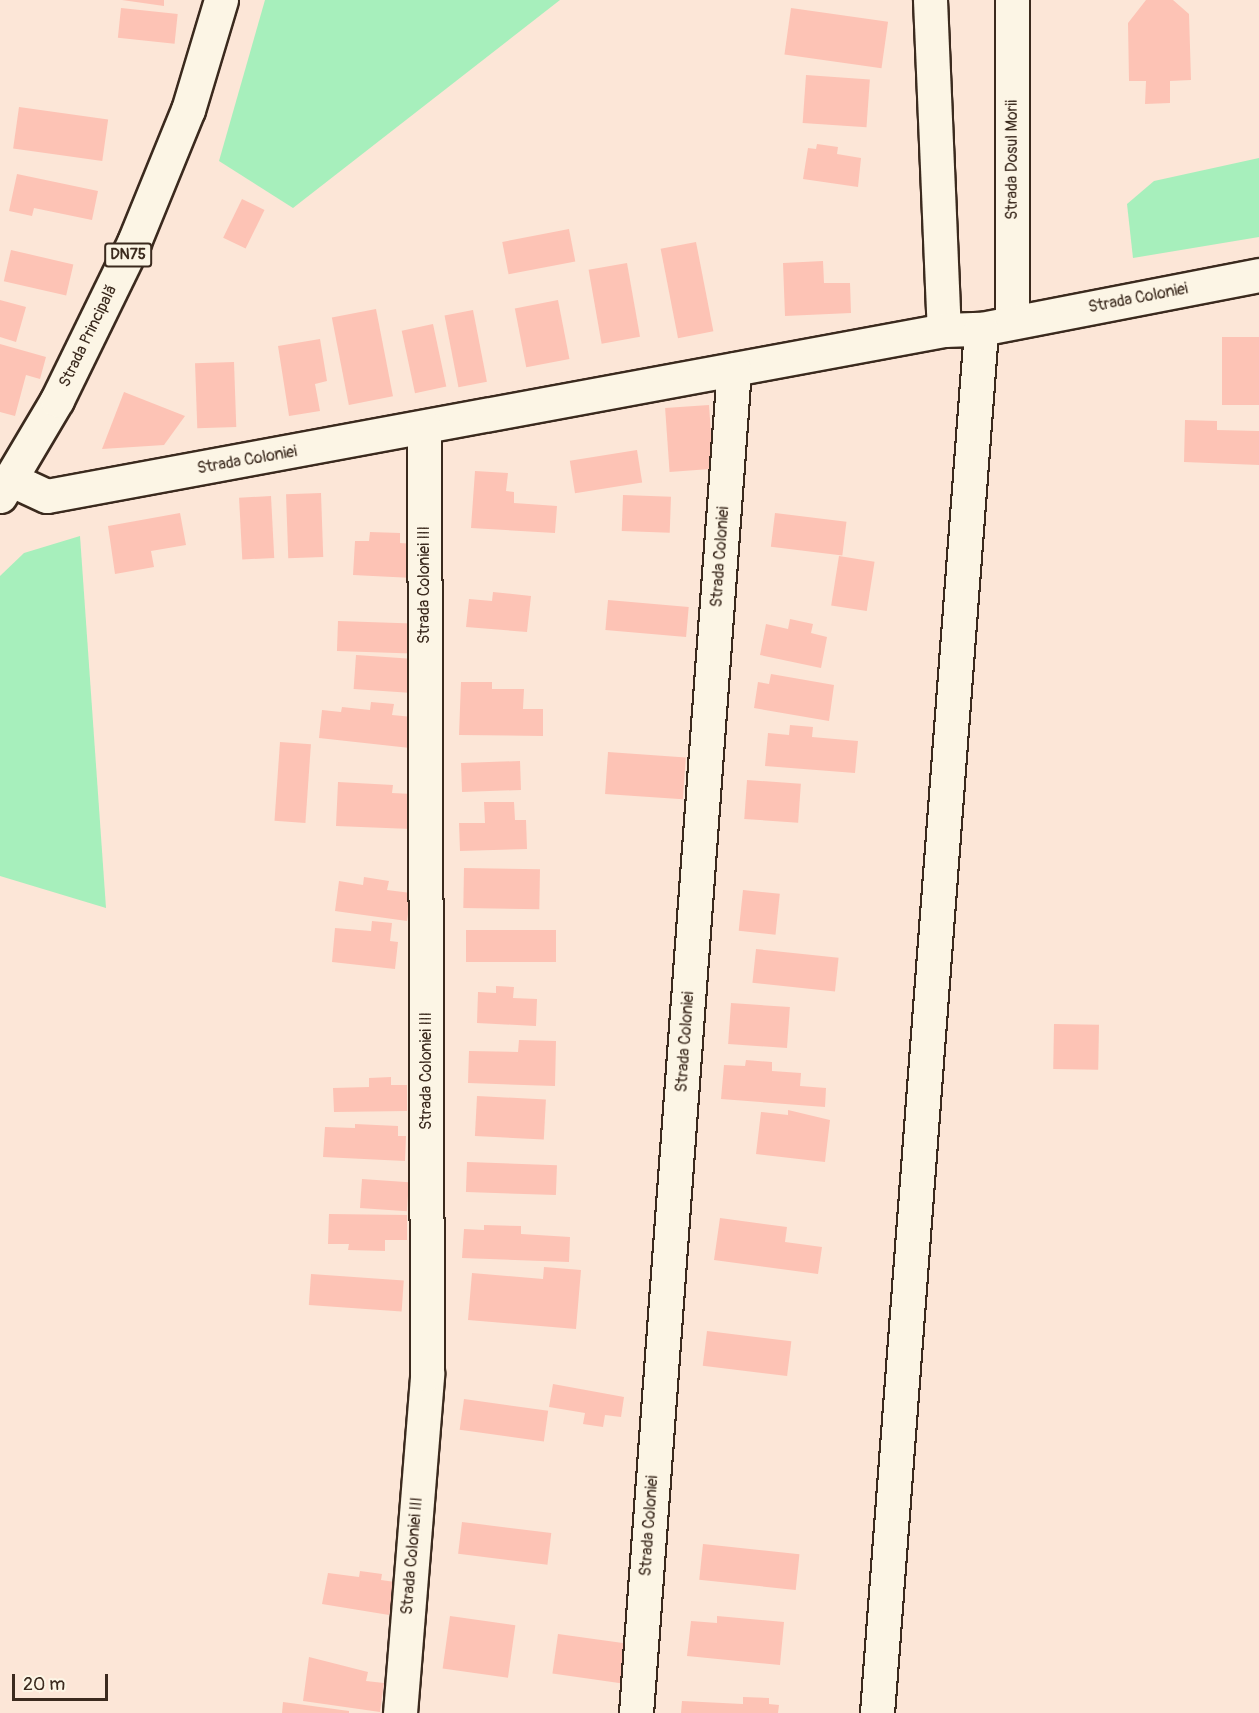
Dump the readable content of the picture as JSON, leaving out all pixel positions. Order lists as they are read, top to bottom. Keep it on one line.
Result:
{"streets":{"street":["Strada Dosul Morii","DN75","Strada Coloniei","Strada Principală","Strada Coloniei III"]},"crossings":[["Strada Dosul Morii","Strada Coloniei"],["Strada Coloniei","Strada Principală"],["Strada Coloniei","Strada Coloniei III"]],"scale_bar":"20 m"}
